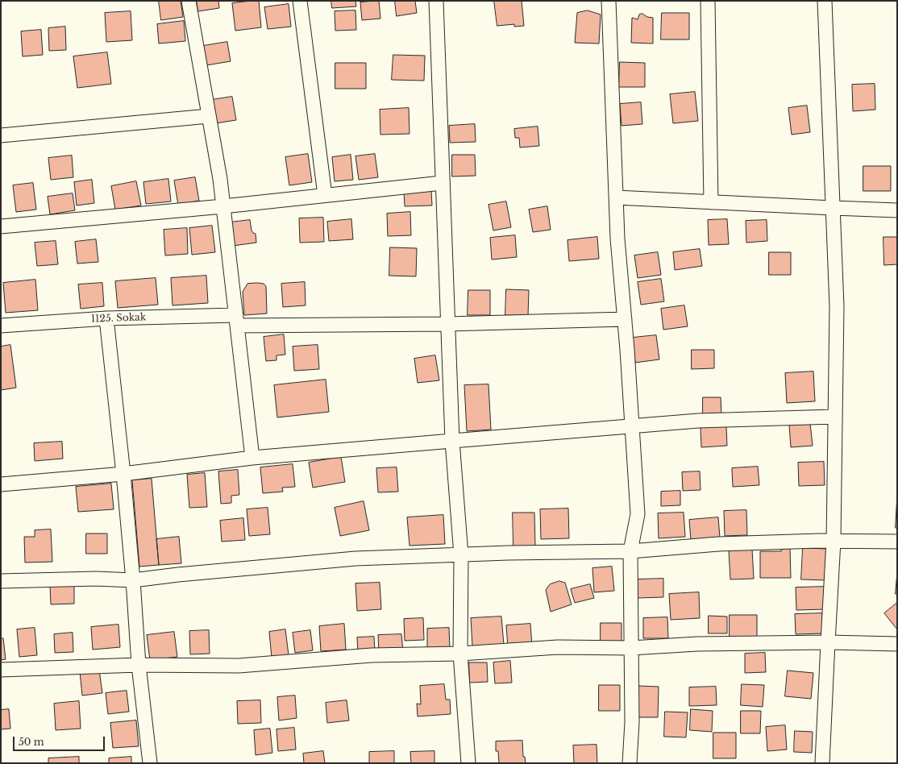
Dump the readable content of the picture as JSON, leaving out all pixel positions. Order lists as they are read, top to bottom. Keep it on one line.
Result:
{"streets":{"street":["1125. Sokak"]},"scale_bar":"50 m"}
